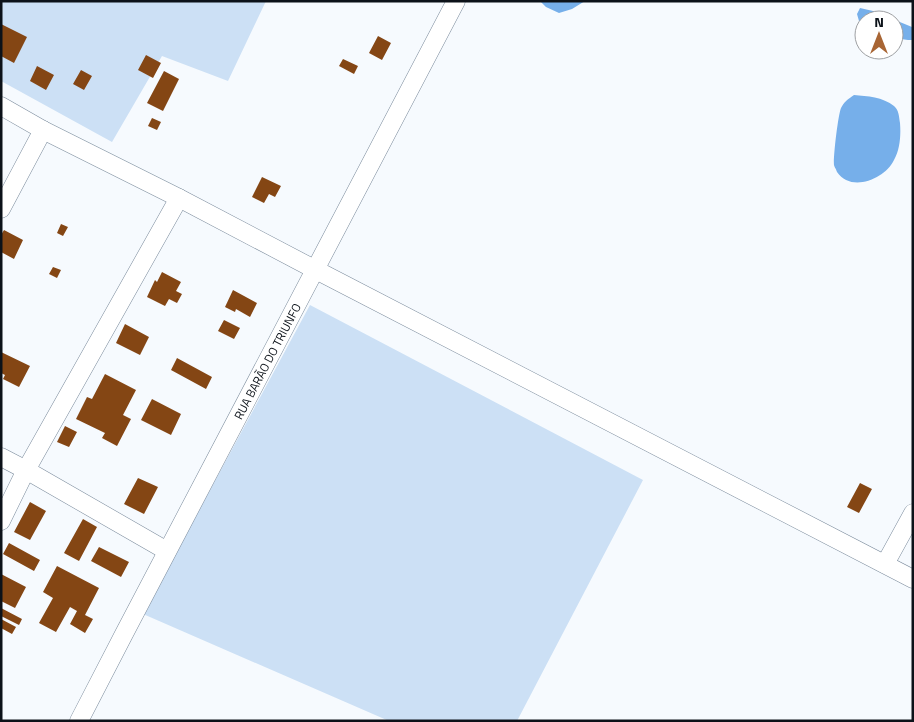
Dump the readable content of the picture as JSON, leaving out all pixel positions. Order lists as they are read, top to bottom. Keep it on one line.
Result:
{"streets":{"street":["RUA BARÃO DO TRIUNFO"]},"north":"top"}
